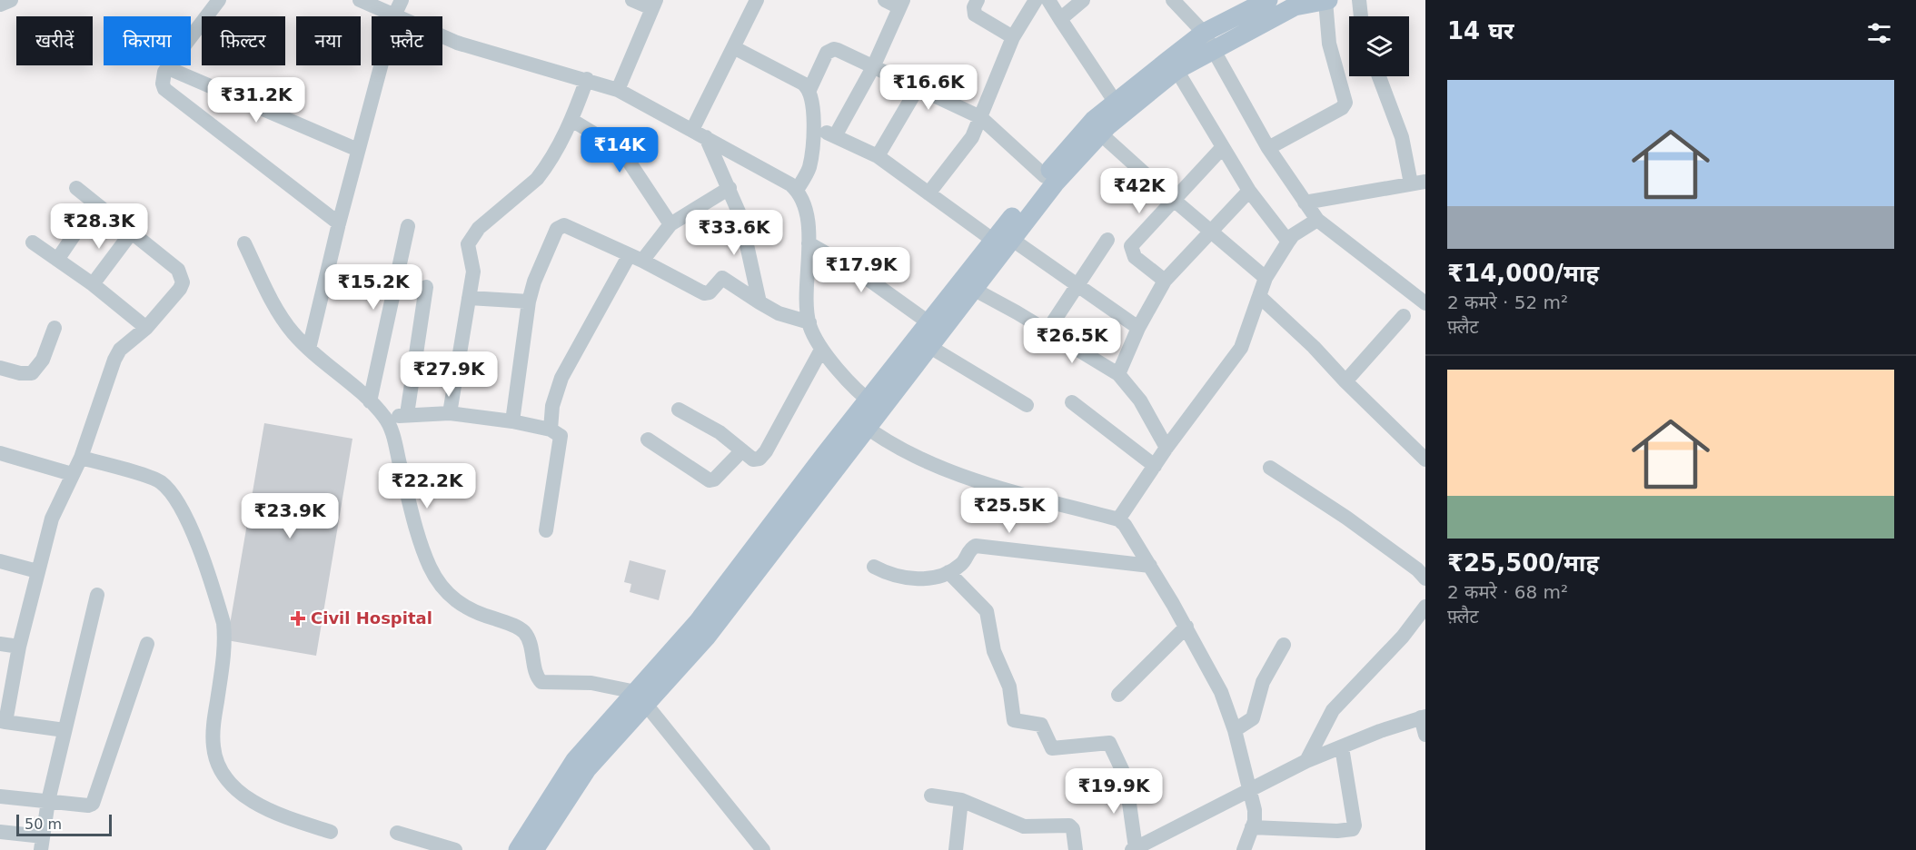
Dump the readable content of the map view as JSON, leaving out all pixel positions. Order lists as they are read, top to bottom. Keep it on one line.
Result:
{"places":{"health":["Civil Hospital"]},"scale_bar":"50 m","page":{"heading":"14 घर","chip":["खरीदें","किराया","फ़िल्टर","नया","फ़्लैट"],"price":["₹16.6K","₹31.2K","₹14K","₹42K","₹28.3K","₹33.6K","₹17.9K","₹15.2K","₹26.5K","₹27.9K","₹22.2K","₹25.5K","₹23.9K","₹19.9K"],"list":[{"name":"₹14,000/माह","note":"2 कमरे · 52 m² · फ़्लैट"},{"name":"₹25,500/माह","note":"2 कमरे · 68 m² · फ़्लैट"}],"scale":"50 m"}}
